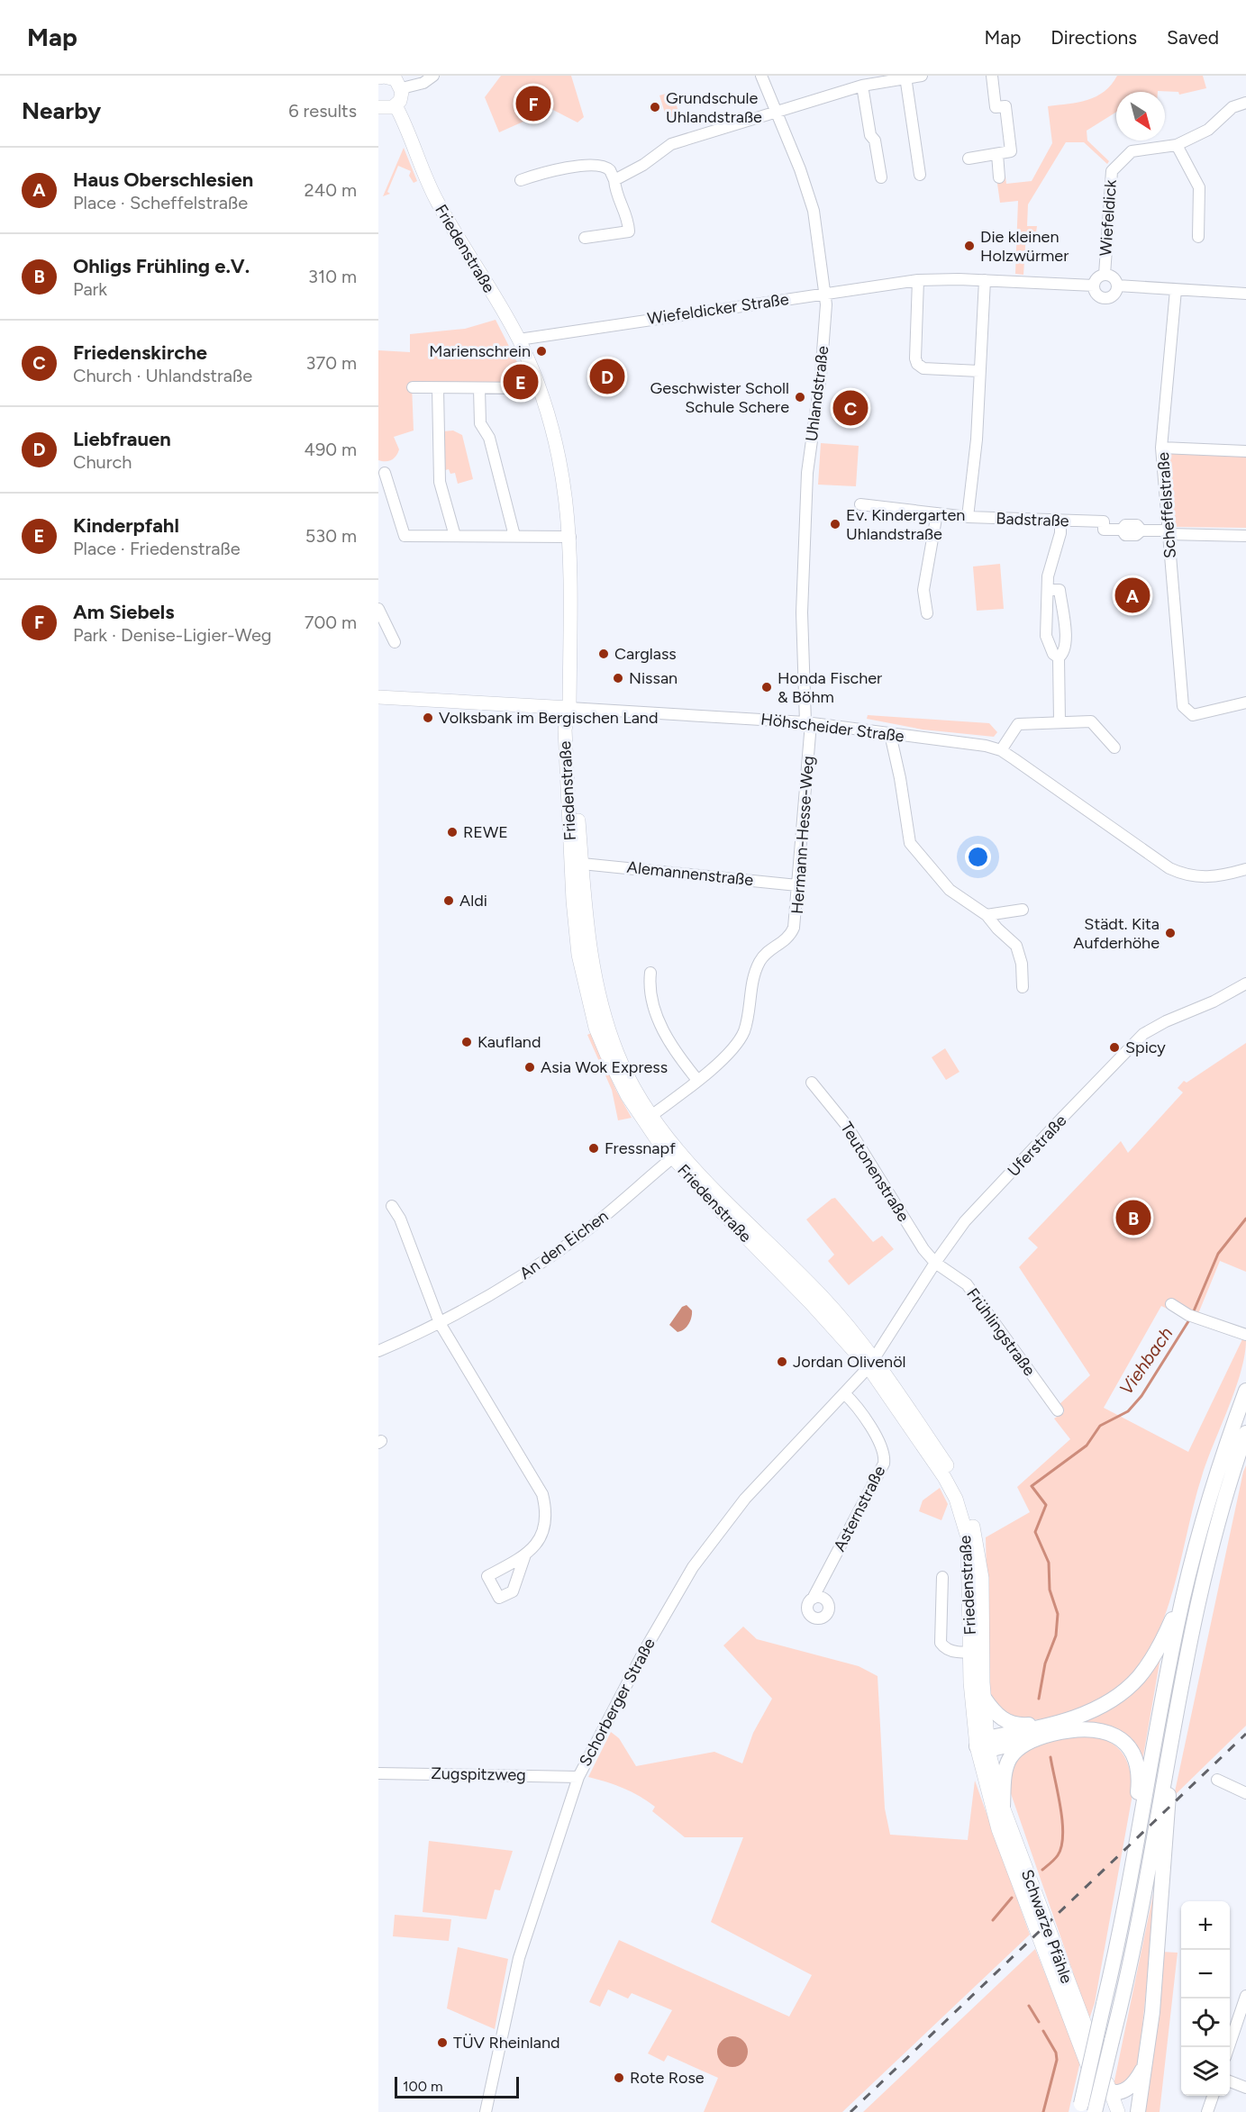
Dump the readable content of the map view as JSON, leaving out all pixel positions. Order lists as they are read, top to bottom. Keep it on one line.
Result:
{"streets":{"main road":["Friedenstraße","Höhscheider Straße","Schwarze Pfähle"],"street":["Wiefeldick","Wiefeldicker Straße","Uhlandstraße","Scheffelstraße","Badstraße","Hermann-Hesse-Weg","Alemannenstraße","Uferstraße","Teutonenstraße","An den Eichen","Frühlingstraße","Asternstraße","Schorberger Straße","Zugspitzweg"]},"crossings":[["Wiefeldick","Wiefeldicker Straße"],["Friedenstraße","Wiefeldicker Straße"],["Friedenstraße","Höhscheider Straße"],["Friedenstraße","Hermann-Hesse-Weg"],["Friedenstraße","Alemannenstraße"],["Friedenstraße","Uferstraße"],["Friedenstraße","An den Eichen"],["Friedenstraße","Schorberger Straße"],["Friedenstraße","Schwarze Pfähle"],["Wiefeldicker Straße","Uhlandstraße"],["Wiefeldicker Straße","Scheffelstraße"],["Uhlandstraße","Höhscheider Straße"],["Uhlandstraße","Hermann-Hesse-Weg"],["Scheffelstraße","Badstraße"],["Höhscheider Straße","Hermann-Hesse-Weg"],["Hermann-Hesse-Weg","Alemannenstraße"],["Uferstraße","Teutonenstraße"],["Uferstraße","Frühlingstraße"],["Uferstraße","Schorberger Straße"],["Teutonenstraße","Frühlingstraße"],["Asternstraße","Schorberger Straße"],["Schorberger Straße","Zugspitzweg"]],"water":["Viehbach"],"places":["Grundschule Uhlandstraße","Die kleinen Holzwürmer","Marienschrein","Geschwister Scholl Schule Schere","Ev. Kindergarten Uhlandstraße","Carglass","Nissan","Honda Fischer & Böhm","Volksbank im Bergischen Land","REWE","Aldi","Städt. Kita Aufderhöhe","Kaufland","Spicy","Asia Wok Express","Fressnapf","Jordan Olivenöl","TÜV Rheinland","Rote Rose"],"scale_bar":"100 m","north":"bottom right","page":{"header":"Map","nav":["Map","Directions","Saved"],"heading":["Nearby","6 results"],"pins":["F","D","E","C","A","B"],"list":[{"mark":"A","name":"Haus Oberschlesien","note":"Place · Scheffelstraße","value":"240 m"},{"mark":"B","name":"Ohligs Frühling e.V.","note":"Park","value":"310 m"},{"mark":"C","name":"Friedenskirche","note":"Church · Uhlandstraße","value":"370 m"},{"mark":"D","name":"Liebfrauen","note":"Church","value":"490 m"},{"mark":"E","name":"Kinderpfahl","note":"Place · Friedenstraße","value":"530 m"},{"mark":"F","name":"Am Siebels","note":"Park · Denise-Ligier-Weg","value":"700 m"}],"map_buttons":["+","−"],"scale":"100 m"}}
